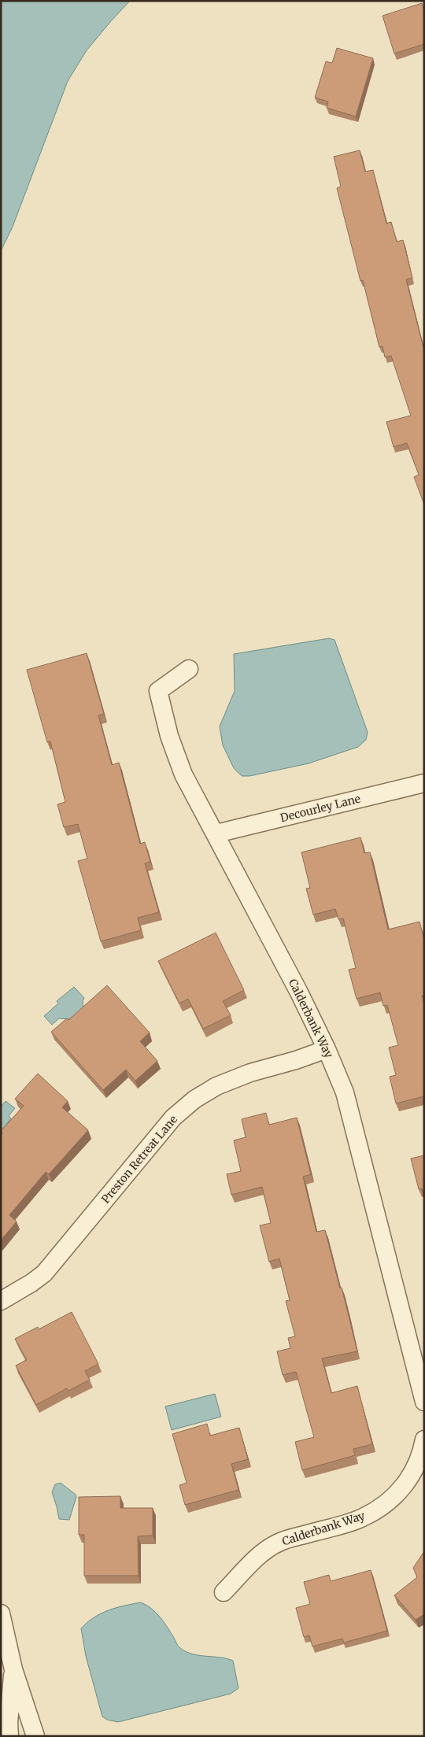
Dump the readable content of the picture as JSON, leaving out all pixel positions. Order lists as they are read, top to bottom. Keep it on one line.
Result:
{"streets":{"street":["Decourley Lane","Calderbank Way","Preston Retreat Lane"]},"crossings":[["Decourley Lane","Calderbank Way"],["Calderbank Way","Preston Retreat Lane"]]}
